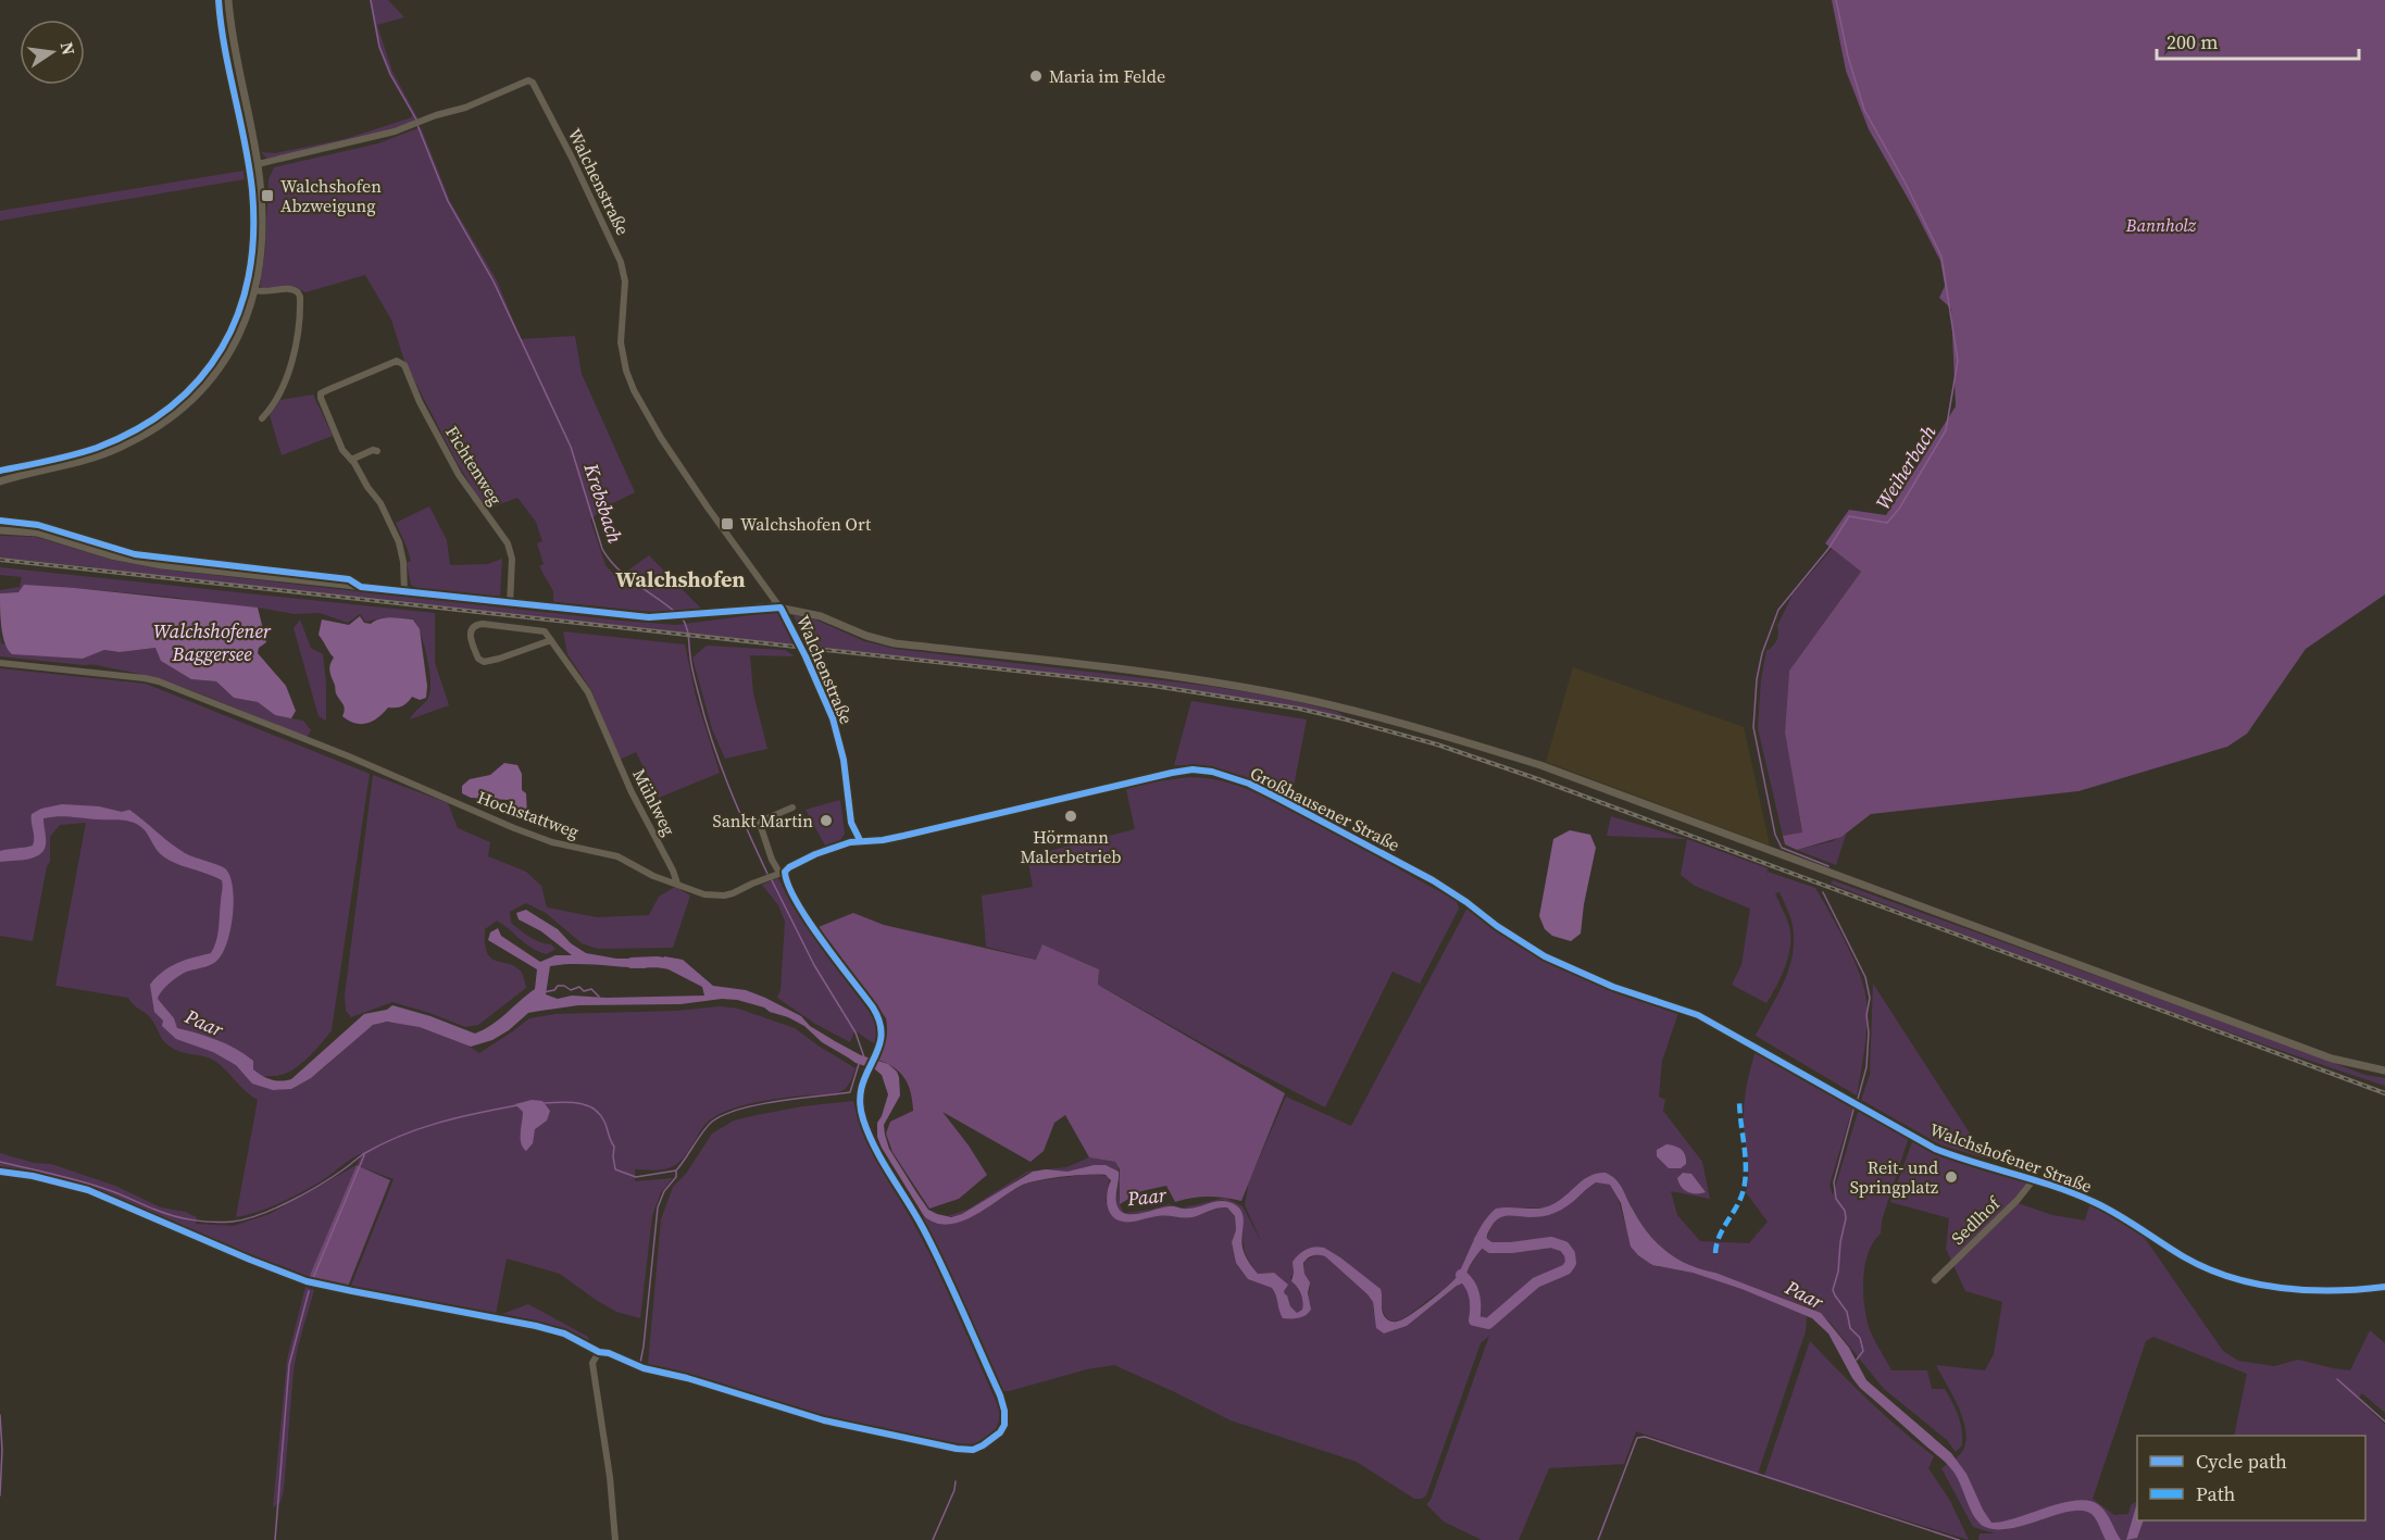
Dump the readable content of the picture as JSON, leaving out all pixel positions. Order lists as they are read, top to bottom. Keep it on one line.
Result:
{"streets":{"street":["Walchenstraße","Fichtenweg","Mühlweg","Großhausener Straße","Hochstattweg","Walchshofener Straße","Sedlhof"]},"crossings":[["Walchenstraße","Großhausener Straße"],["Mühlweg","Hochstattweg"],["Großhausener Straße","Walchshofener Straße"],["Walchshofener Straße","Sedlhof"]],"districts":["Walchshofen"],"water":["Weiherbach","Krebsbach","Walchshofener Baggersee","Paar"],"parks":["Bannholz"],"places":{"other":["Maria im Felde","Hörmann Malerbetrieb","Sankt Martin","Reit- und Springplatz"],"transit":["Walchshofen Abzweigung","Walchshofen Ort"]},"legend":["Cycle path","Path"],"scale_bar":"200 m","north":"right"}
